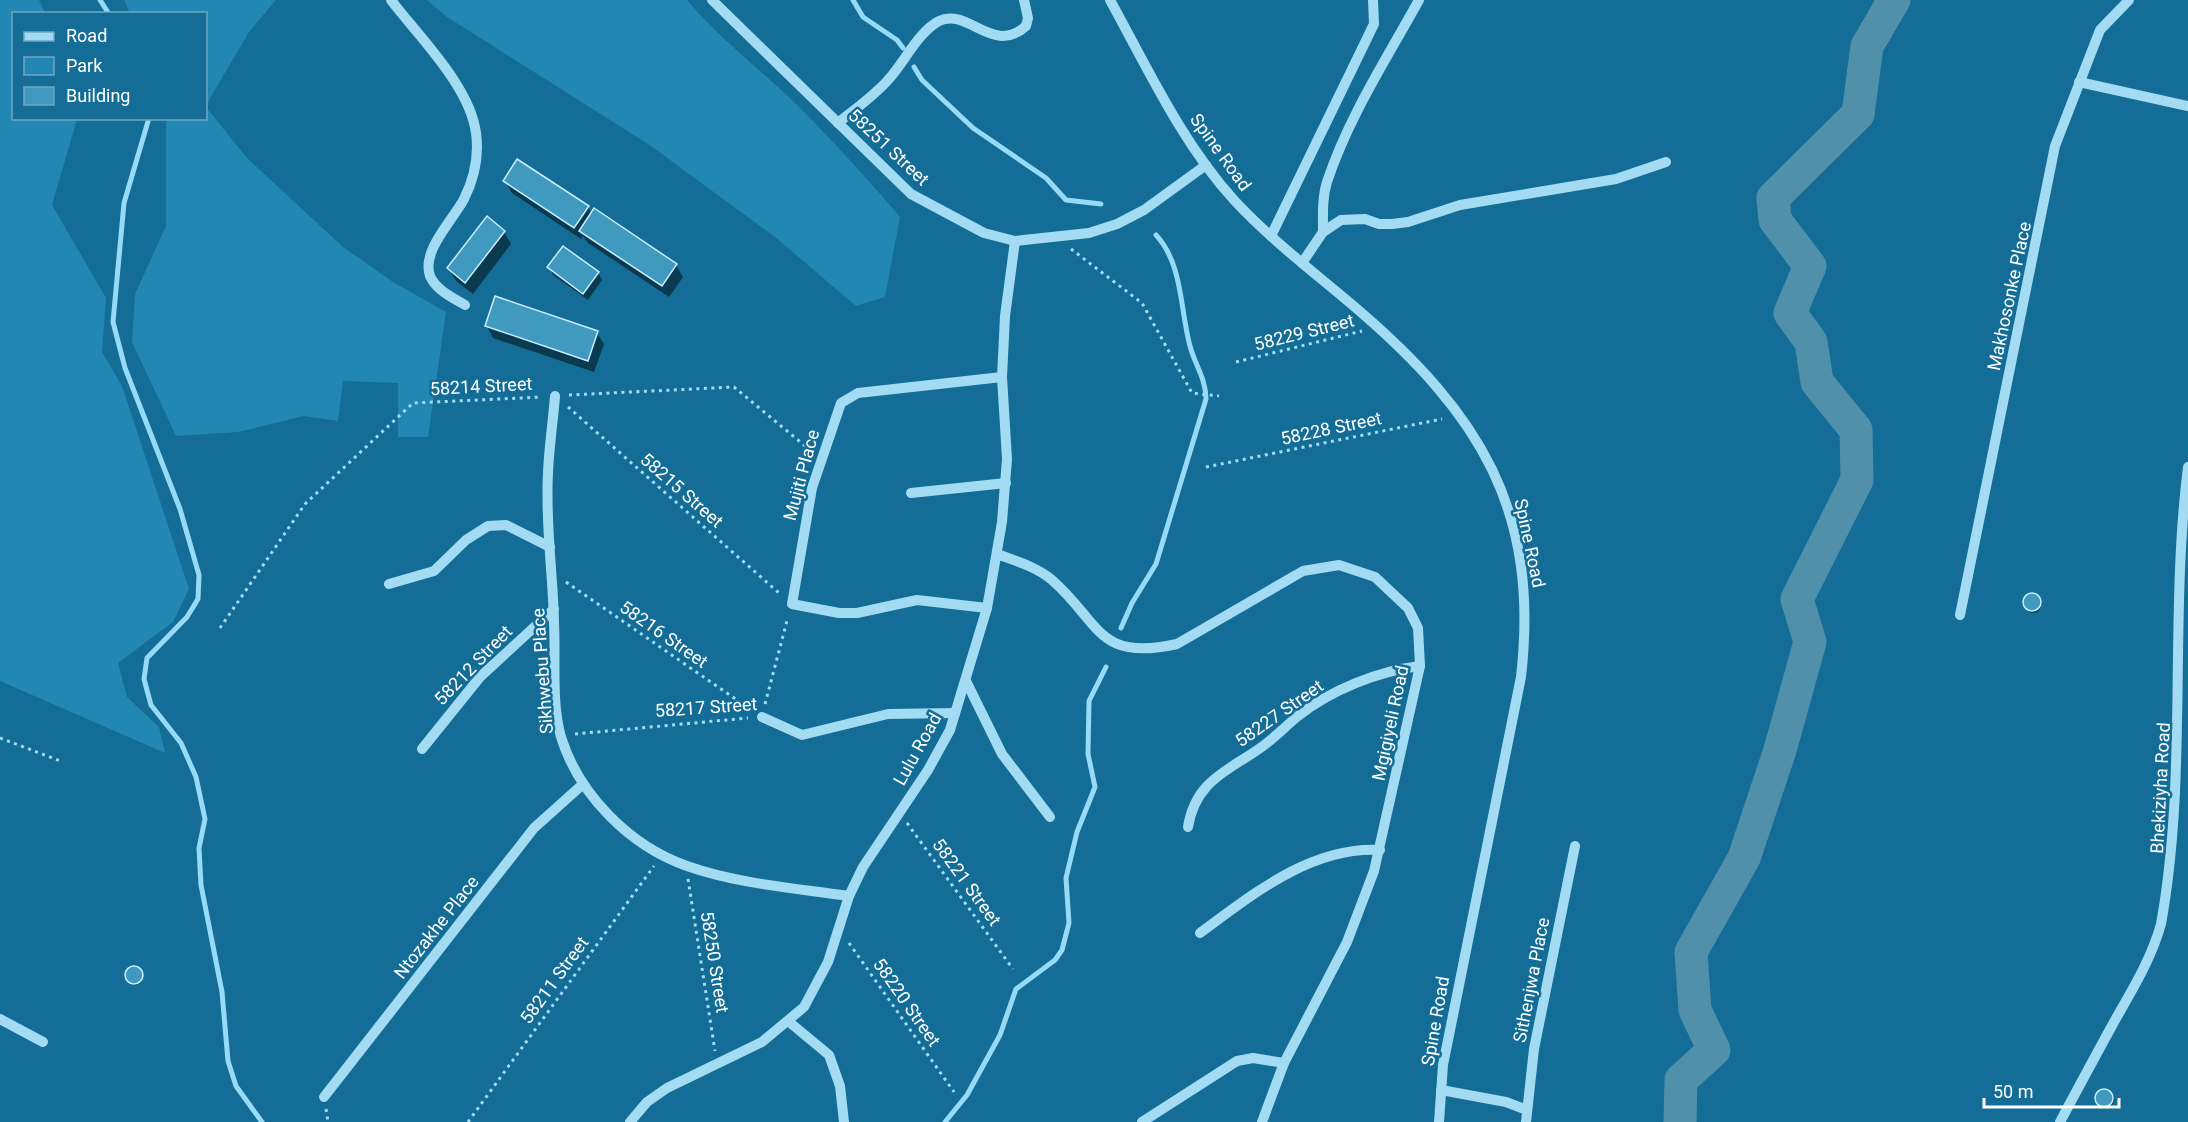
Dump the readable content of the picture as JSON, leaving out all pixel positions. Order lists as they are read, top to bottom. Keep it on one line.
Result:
{"streets":{"street":["58251 Street","Spine Road","Makhosonke Place","Mujiti Place","58212 Street","Sikhwebu Place","58217 Street","58227 Street","Mgigiyeli Road","Lulu Road","Bhekiziyha Road","Ntozakhe Place","Sithenjwa Place"],"path":["58229 Street","58214 Street","58228 Street","58215 Street","58216 Street","58221 Street","58250 Street","58211 Street","58220 Street"]},"crossings":[["58251 Street","Spine Road"],["58251 Street","Lulu Road"],["Spine Road","58229 Street"],["Spine Road","58228 Street"],["58214 Street","Mujiti Place"],["58214 Street","58215 Street"],["58214 Street","Sikhwebu Place"],["Mujiti Place","58215 Street"],["Mujiti Place","Lulu Road"],["58215 Street","Sikhwebu Place"],["58216 Street","Sikhwebu Place"],["58216 Street","58217 Street"],["58212 Street","Sikhwebu Place"],["Sikhwebu Place","58217 Street"],["Sikhwebu Place","Lulu Road"],["Sikhwebu Place","Ntozakhe Place"],["Sikhwebu Place","58250 Street"],["Sikhwebu Place","58211 Street"],["58217 Street","Lulu Road"],["58227 Street","Mgigiyeli Road"],["Mgigiyeli Road","Lulu Road"],["Lulu Road","58221 Street"],["Lulu Road","58250 Street"],["Lulu Road","58220 Street"]],"legend":["Road","Park","Building"],"scale_bar":"50 m"}
